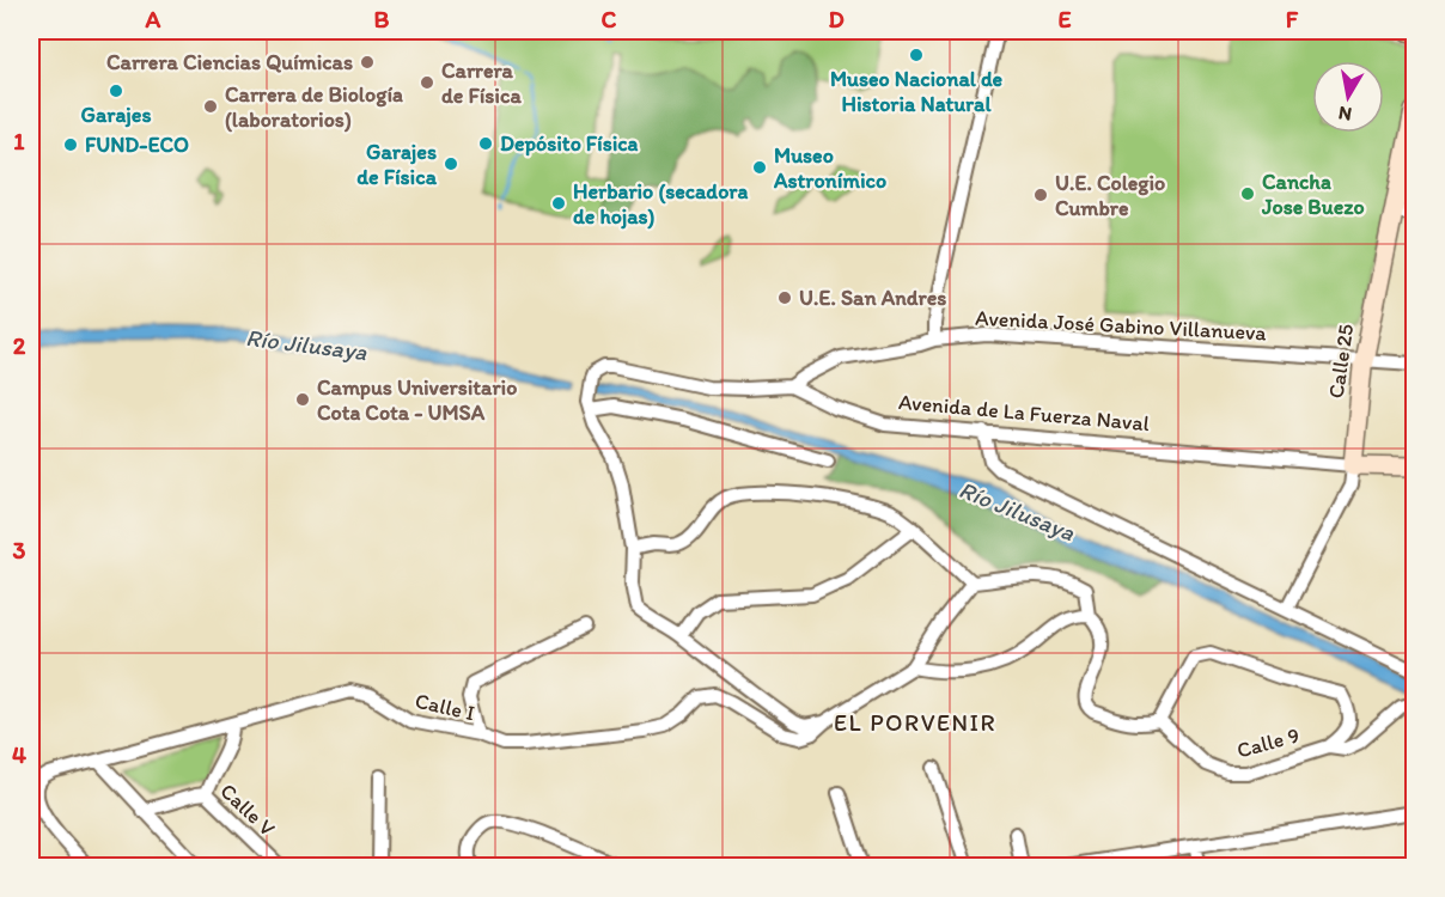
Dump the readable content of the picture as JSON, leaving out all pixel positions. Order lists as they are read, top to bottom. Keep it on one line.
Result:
{"streets":{"street":["Avenida José Gabino Villanueva","Calle 25","Avenida de La Fuerza Naval","Calle I","Calle 9","Calle V"]},"crossings":[["Avenida José Gabino Villanueva","Calle 25"],["Avenida José Gabino Villanueva","Avenida de La Fuerza Naval"],["Calle 25","Avenida de La Fuerza Naval"],["Avenida de La Fuerza Naval","Calle I"]],"districts":["EL PORVENIR"],"water":["Río Jilusaya"],"places":["Museo Nacional de Historia Natural","Carrera Ciencias Químicas","Carrera de Física","Garajes","Carrera de Biología (laboratorios)","Depósito Física","FUND-ECO","Garajes de Física","Museo Astronímico","Cancha Jose Buezo","U.E. Colegio Cumbre","Herbario (secadora de hojas)","U.E. San Andres","Campus Universitario Cota Cota - UMSA"],"north":"bottom","grid":{"columns":["A","B","C","D","E","F"],"rows":["1","2","3","4"]}}
